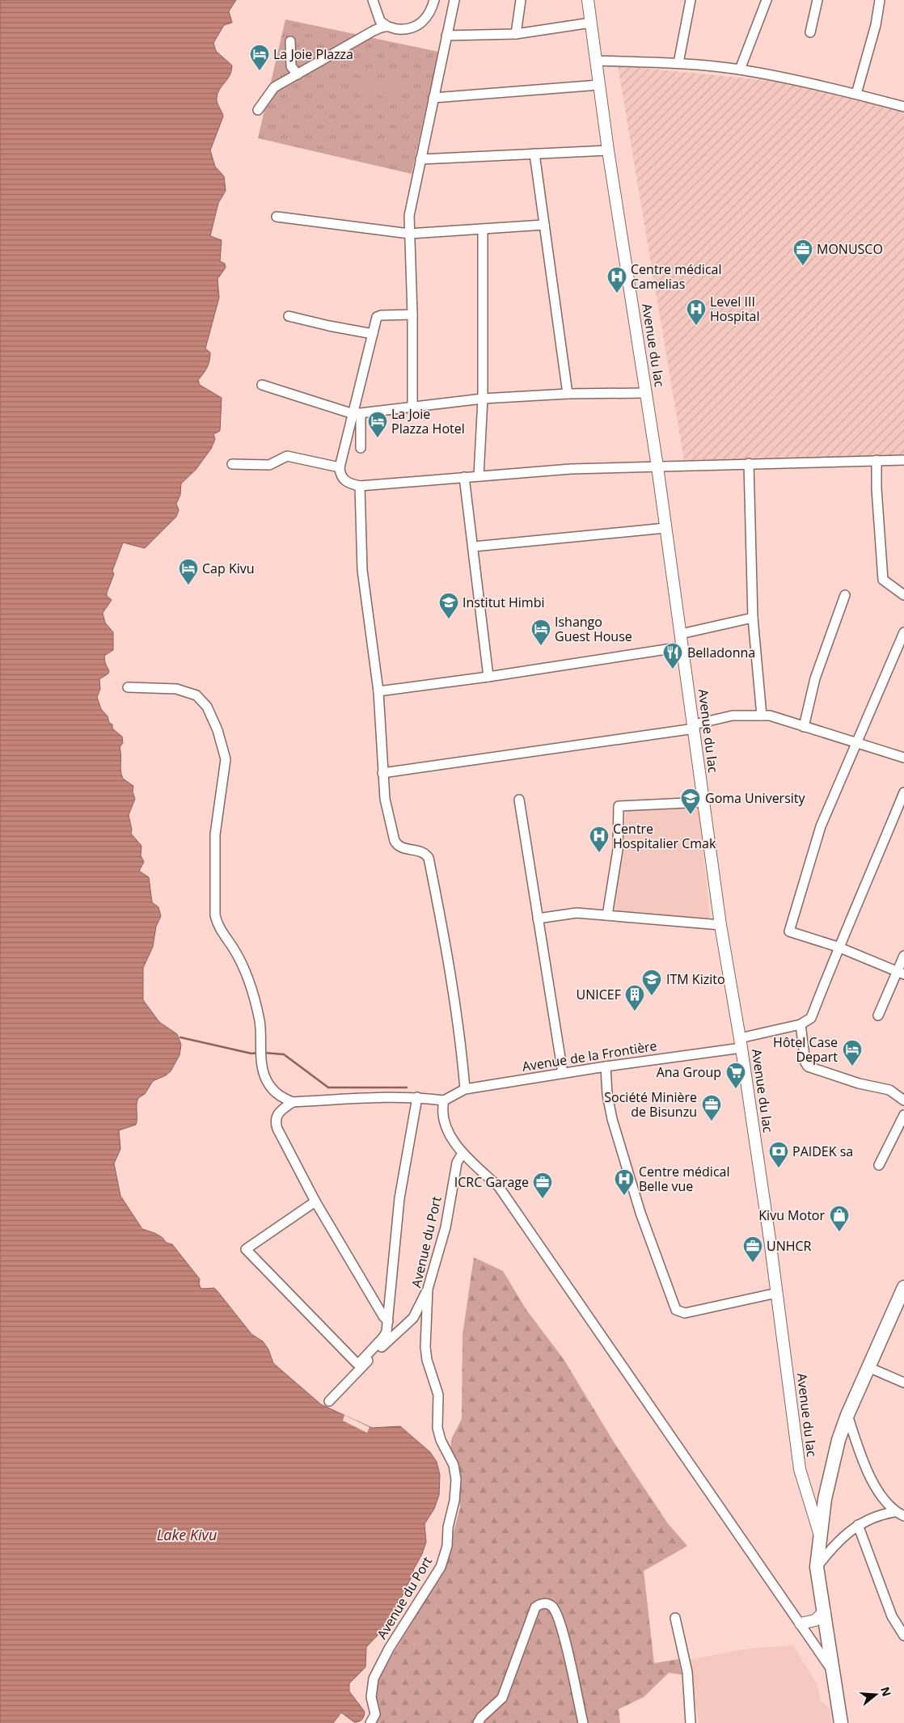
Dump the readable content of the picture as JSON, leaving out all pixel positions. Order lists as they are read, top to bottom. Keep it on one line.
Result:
{"streets":{"main road":["Avenue du lac"],"street":["Avenue de la Frontière","Avenue du Port"]},"crossings":[["Avenue du lac","Avenue de la Frontière"]],"water":["Lake Kivu"],"places":{"hotel":["La Joie Plazza","La Joie Plazza Hotel","Cap Kivu","Ishango Guest House","Hôtel Case Depart"],"office":["MONUSCO","Société Minière de Bisunzu","ICRC Garage","UNHCR"],"hospital":["Centre médical Camelias","Level III Hospital","Centre Hospitalier Cmak","Centre médical Belle vue"],"school or university":["Institut Himbi","Goma University","ITM Kizito"],"restaurant":["Belladonna"],"building":["UNICEF"],"supermarket":["Ana Group"],"bank":["PAIDEK sa"],"shop":["Kivu Motor"]},"north":"right"}
